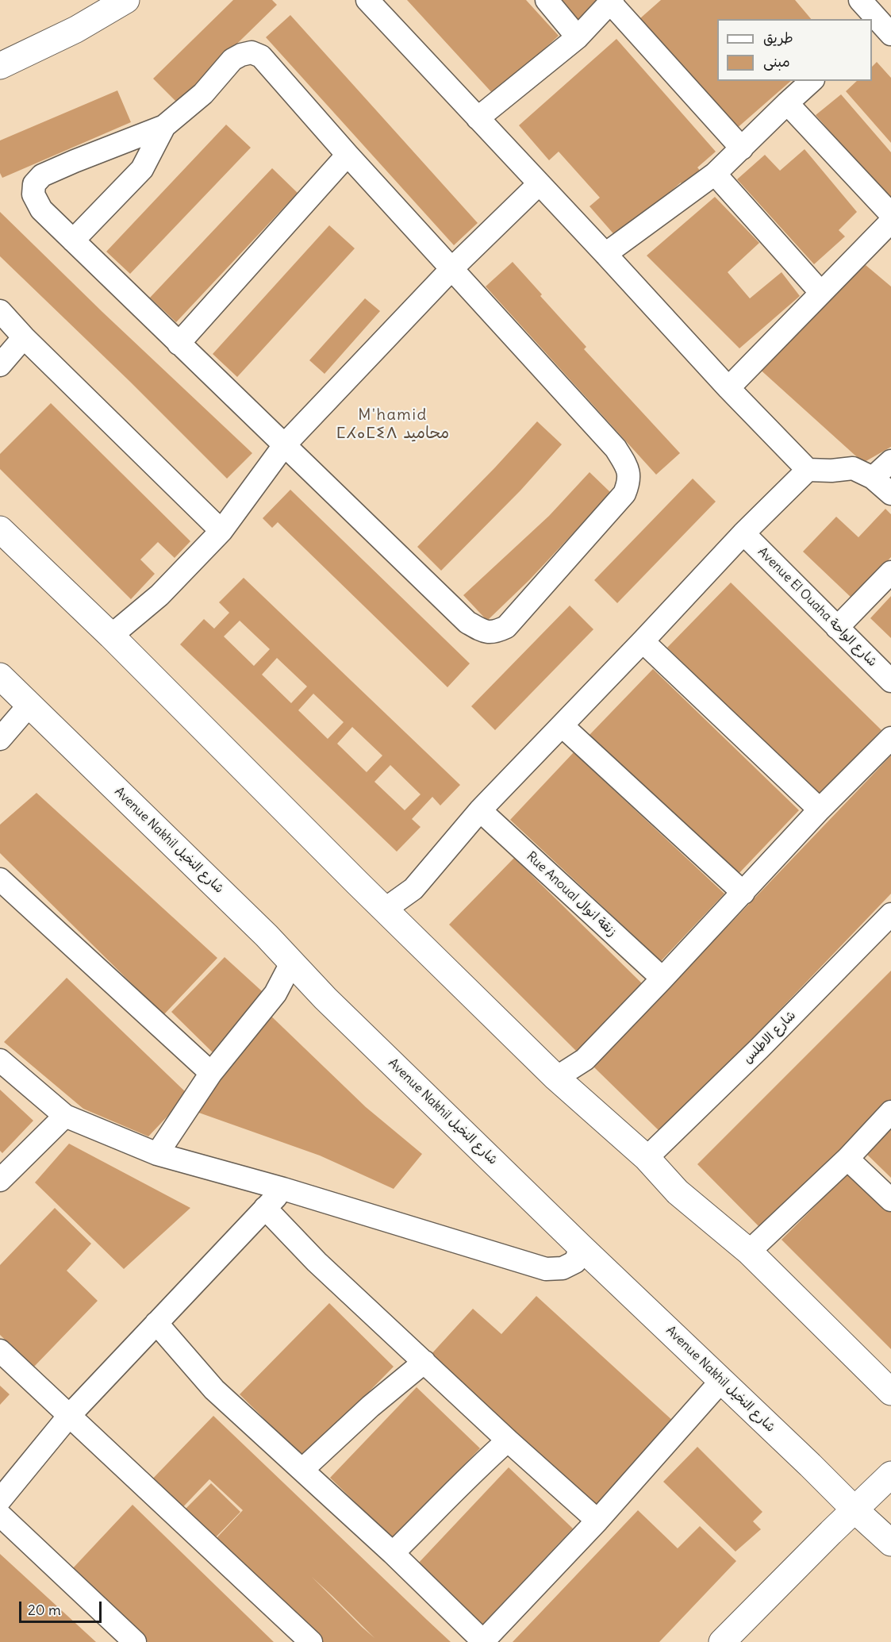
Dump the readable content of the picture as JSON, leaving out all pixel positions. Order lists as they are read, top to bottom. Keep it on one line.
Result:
{"streets":{"street":["Avenue El Ouaha شارع الواحة","Avenue Nakhil شارع النخيل","Rue Anoual زنقة انوال","شارع الاطلس"]},"districts":["M'hamid ⵎⵃⴰⵎⵉⴷ محاميد"],"legend":["طريق","مبنى"],"scale_bar":"20 m"}
